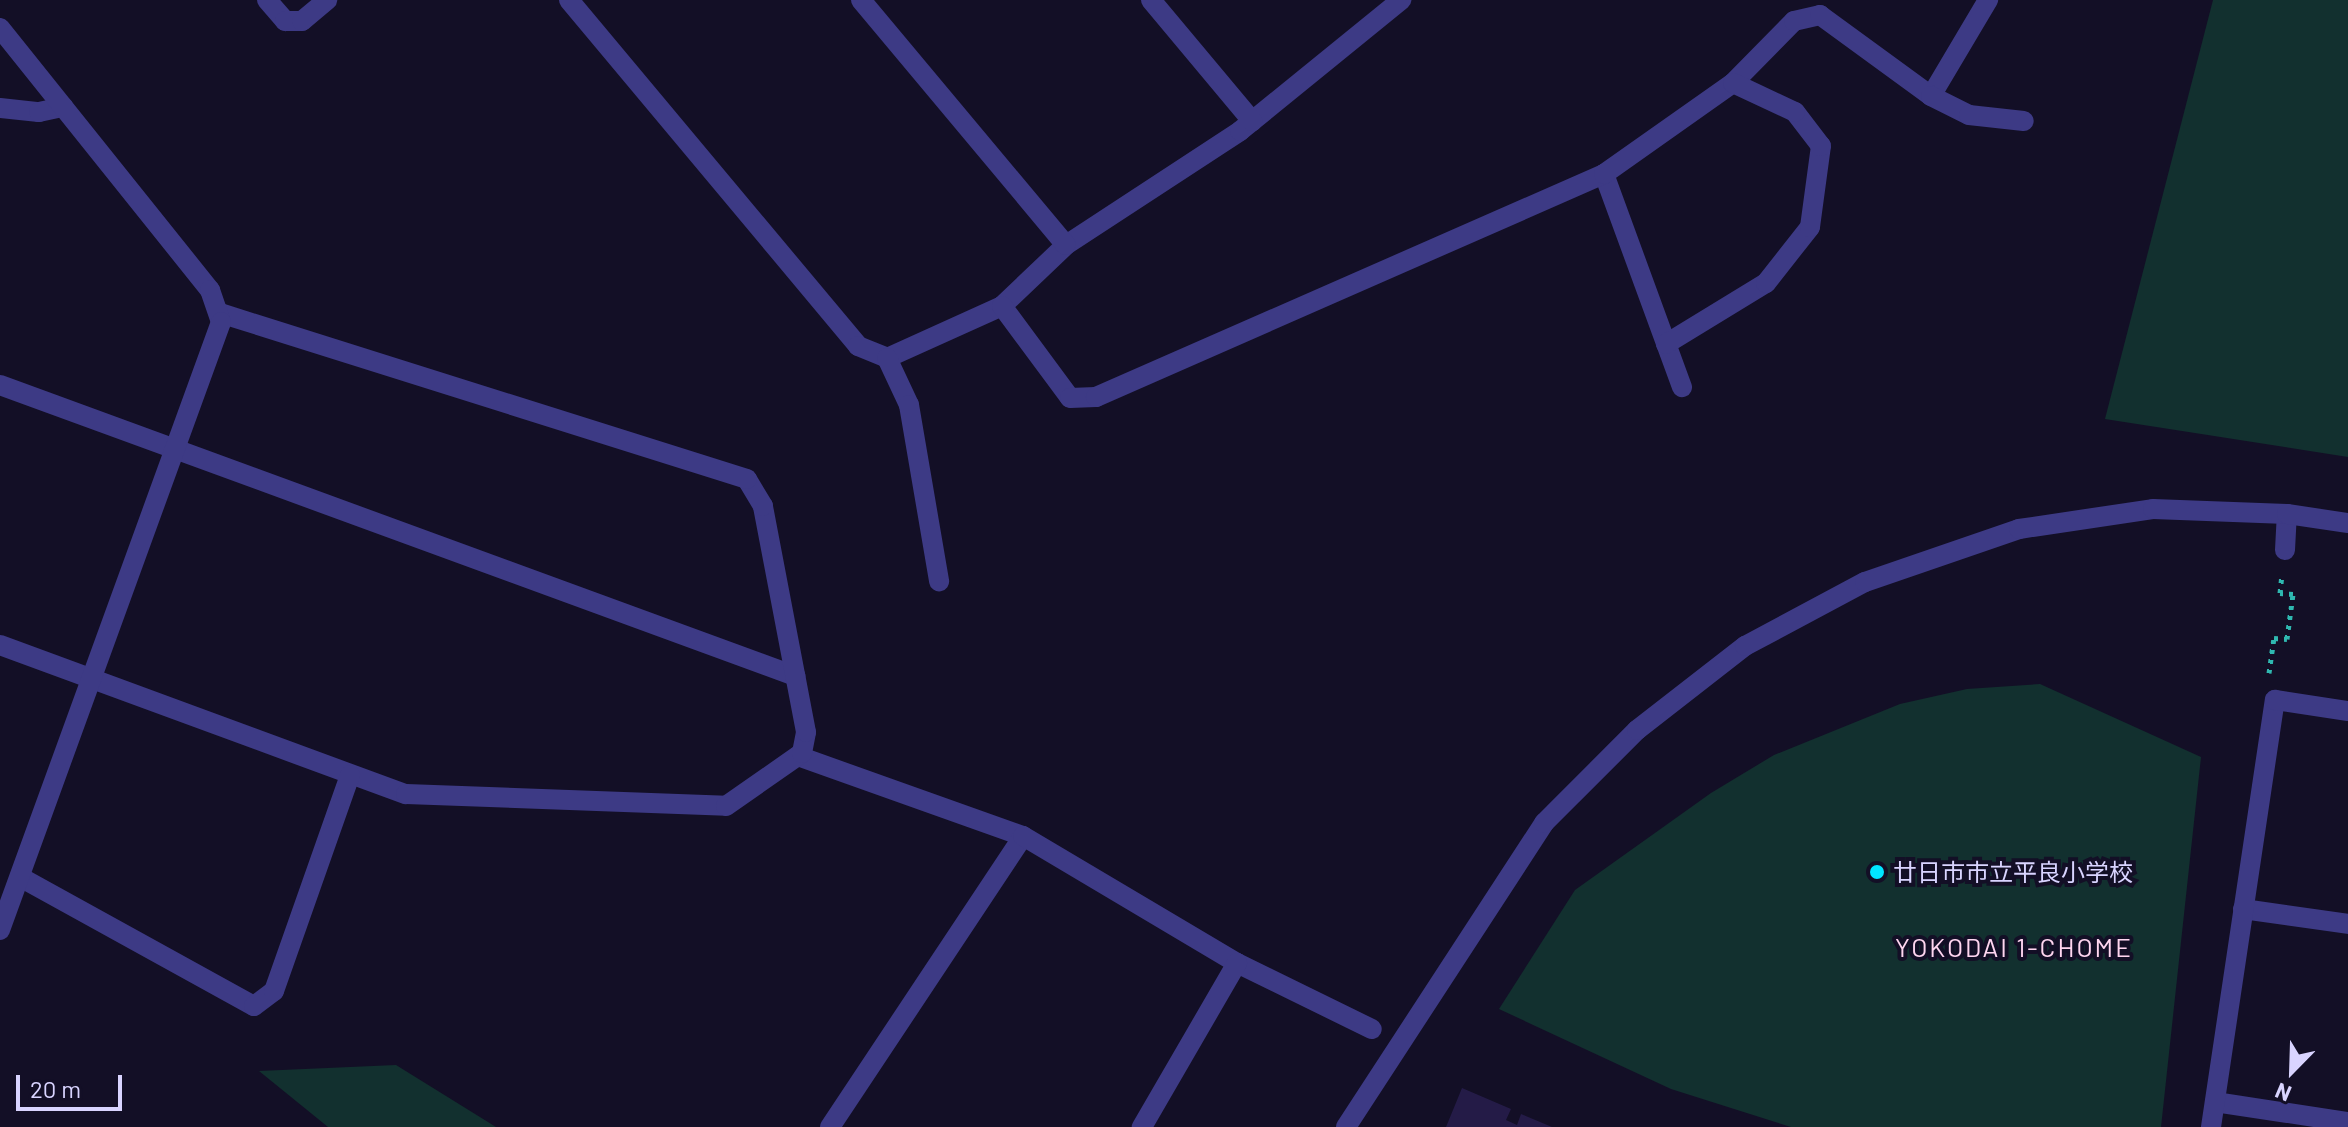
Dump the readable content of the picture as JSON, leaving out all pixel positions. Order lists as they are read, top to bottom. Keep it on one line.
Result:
{"districts":["YOKODAI 1-CHOME"],"places":["廿日市市立平良小学校"],"scale_bar":"20 m","north":"bottom left"}
